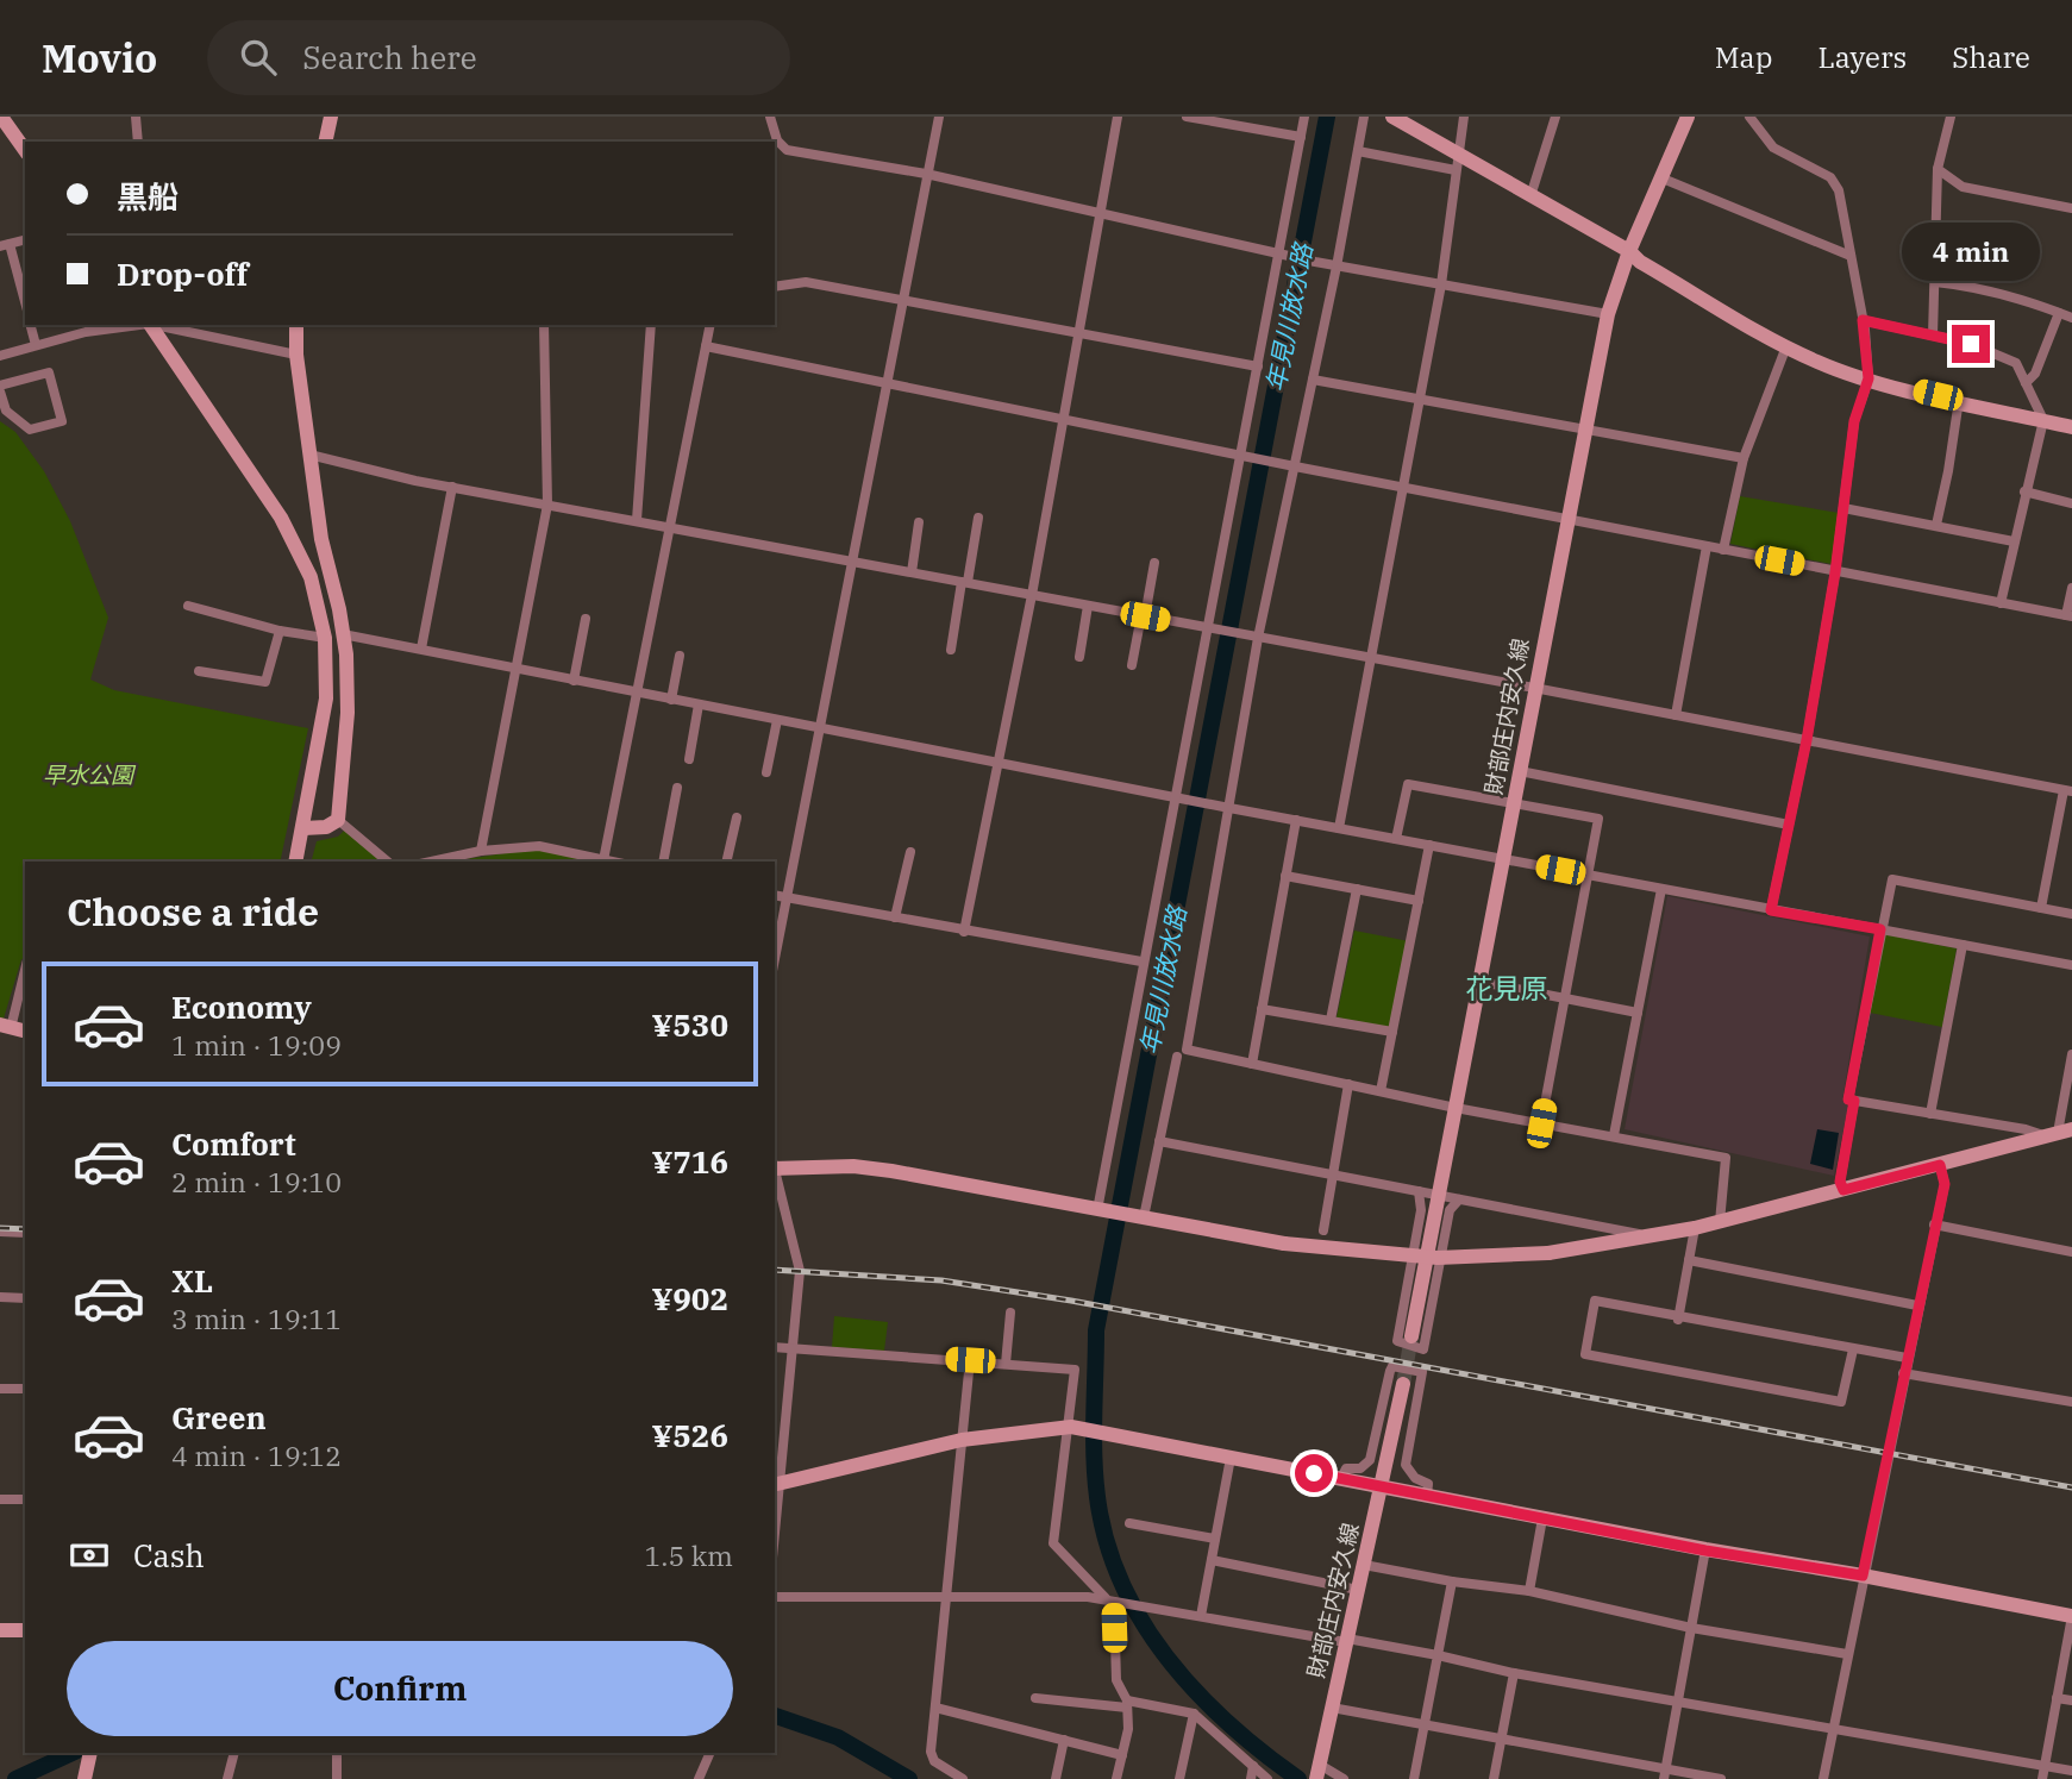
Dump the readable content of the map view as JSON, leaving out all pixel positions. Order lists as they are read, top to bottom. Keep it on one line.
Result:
{"streets":{"street":["財部庄内安久線"]},"districts":["花見原"],"water":["年見川放水路"],"parks":["早水公園"],"page":{"header":"Movio","search":"Search here","nav":["Map","Layers","Share"],"banner":["黒船","Drop-off"],"bubble":"4 min","heading":"Choose a ride","list":[{"name":"Economy","note":"1 min · 19:09","value":"¥530"},{"name":"Comfort","note":"2 min · 19:10","value":"¥716"},{"name":"XL","note":"3 min · 19:11","value":"¥902"},{"name":"Green","note":"4 min · 19:12","value":"¥526"}],"pay":["Cash","1.5 km"],"buttons":"Confirm"}}
